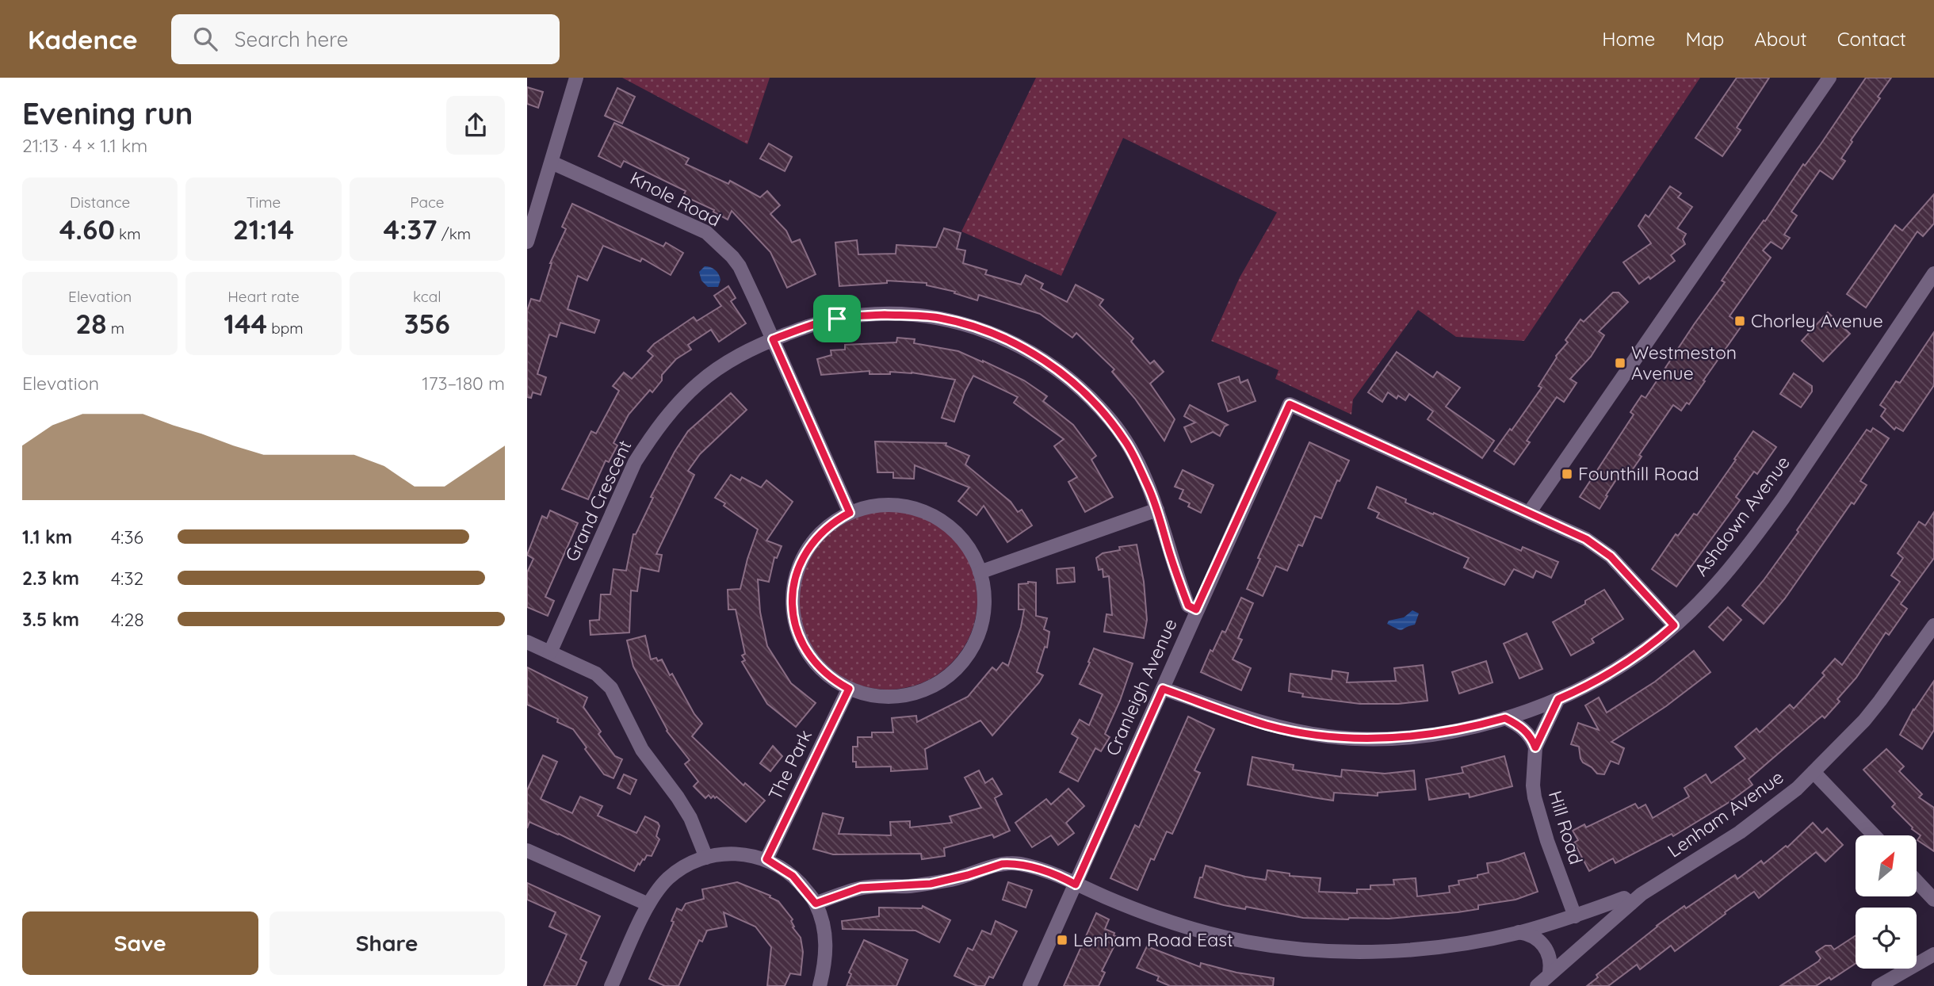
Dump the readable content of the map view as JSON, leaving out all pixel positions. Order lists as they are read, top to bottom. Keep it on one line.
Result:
{"streets":{"street":["Knole Road","Grand Crescent","Ashdown Avenue","Cranleigh Avenue","The Park","Lenham Avenue","Hill Road"]},"crossings":[["Knole Road","Grand Crescent"],["Knole Road","The Park"],["Grand Crescent","Cranleigh Avenue"],["Ashdown Avenue","Cranleigh Avenue"],["Ashdown Avenue","Hill Road"]],"places":{"transit":["Chorley Avenue","Westmeston Avenue","Founthill Road","Lenham Road East"]},"north":"top right","page":{"header":"Kadence","search":"Search here","nav":["Home","Map","About","Contact"],"heading":["Evening run","21:13 · 4 × 1.1 km"],"stats":[["Distance","4.60 km"],["Time","21:14"],["Pace","4:37 /km"],["Elevation","28 m"],["Heart rate","144 bpm"],["kcal","356"]],"chart":["Elevation","173–180 m"],"list":[{"name":"1.1 km","note":"4:36"},{"name":"2.3 km","note":"4:32"},{"name":"3.5 km","note":"4:28"}],"buttons":["Save","Share"]}}
